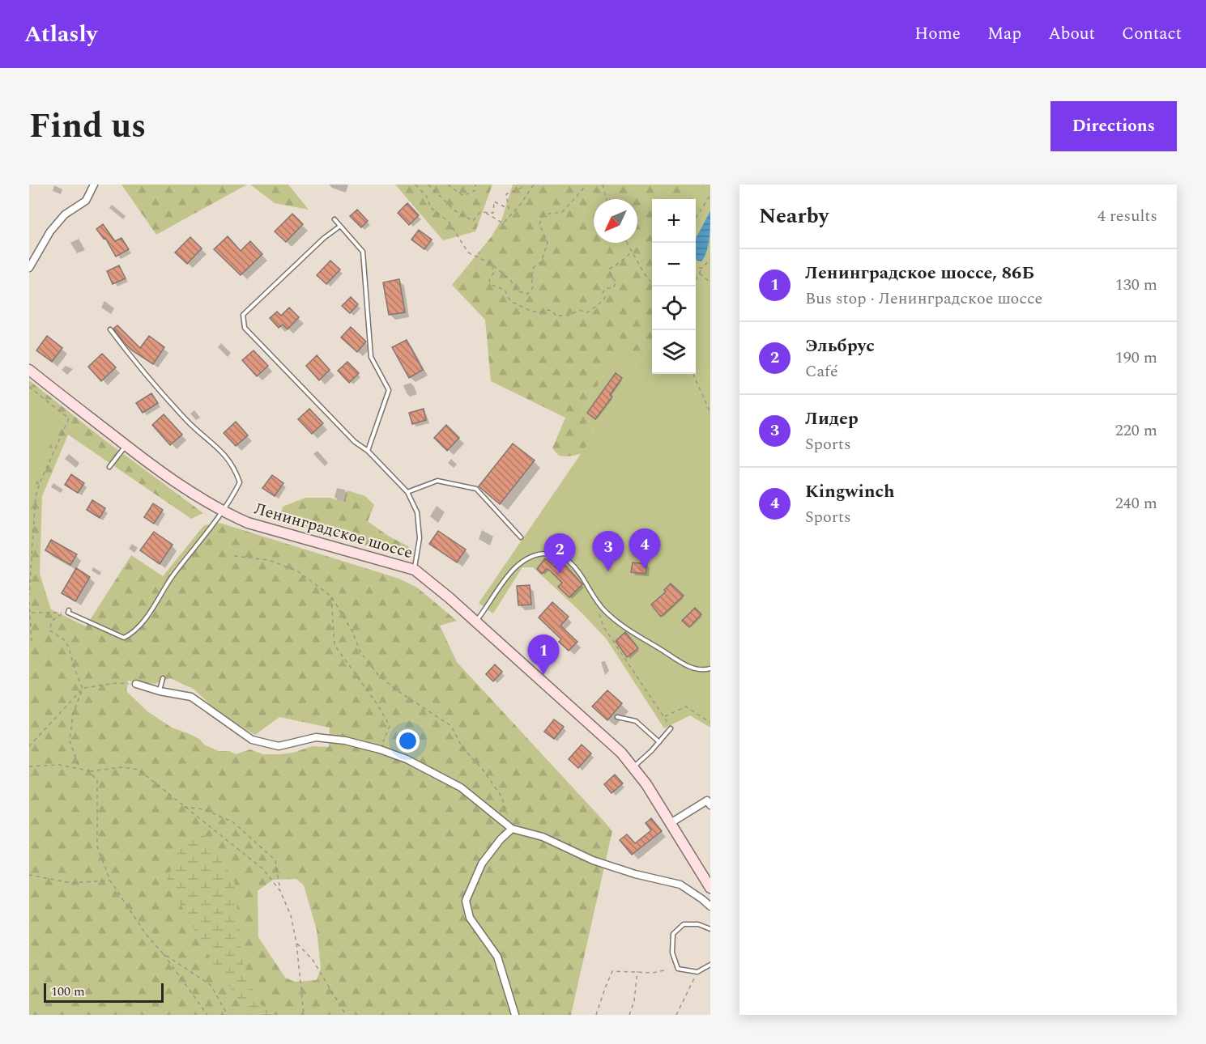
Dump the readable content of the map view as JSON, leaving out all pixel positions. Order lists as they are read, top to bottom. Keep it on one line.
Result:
{"streets":{"main road":["Ленинградское шоссе"]},"scale_bar":"100 m","north":"bottom left","page":{"header":"Atlasly","nav":["Home","Map","About","Contact"],"title":"Find us","buttons":"Directions","heading":["Nearby","4 results"],"map_buttons":["+","−"],"list":[{"mark":"1","name":"Ленинградское шоссе, 86Б","note":"Bus stop · Ленинградское шоссе","value":"130 m"},{"mark":"2","name":"Эльбрус","note":"Café","value":"190 m"},{"mark":"3","name":"Лидер","note":"Sports","value":"220 m"},{"mark":"4","name":"Kingwinch","note":"Sports","value":"240 m"}],"pins":["4","3","2","1"],"scale":"100 m"}}
